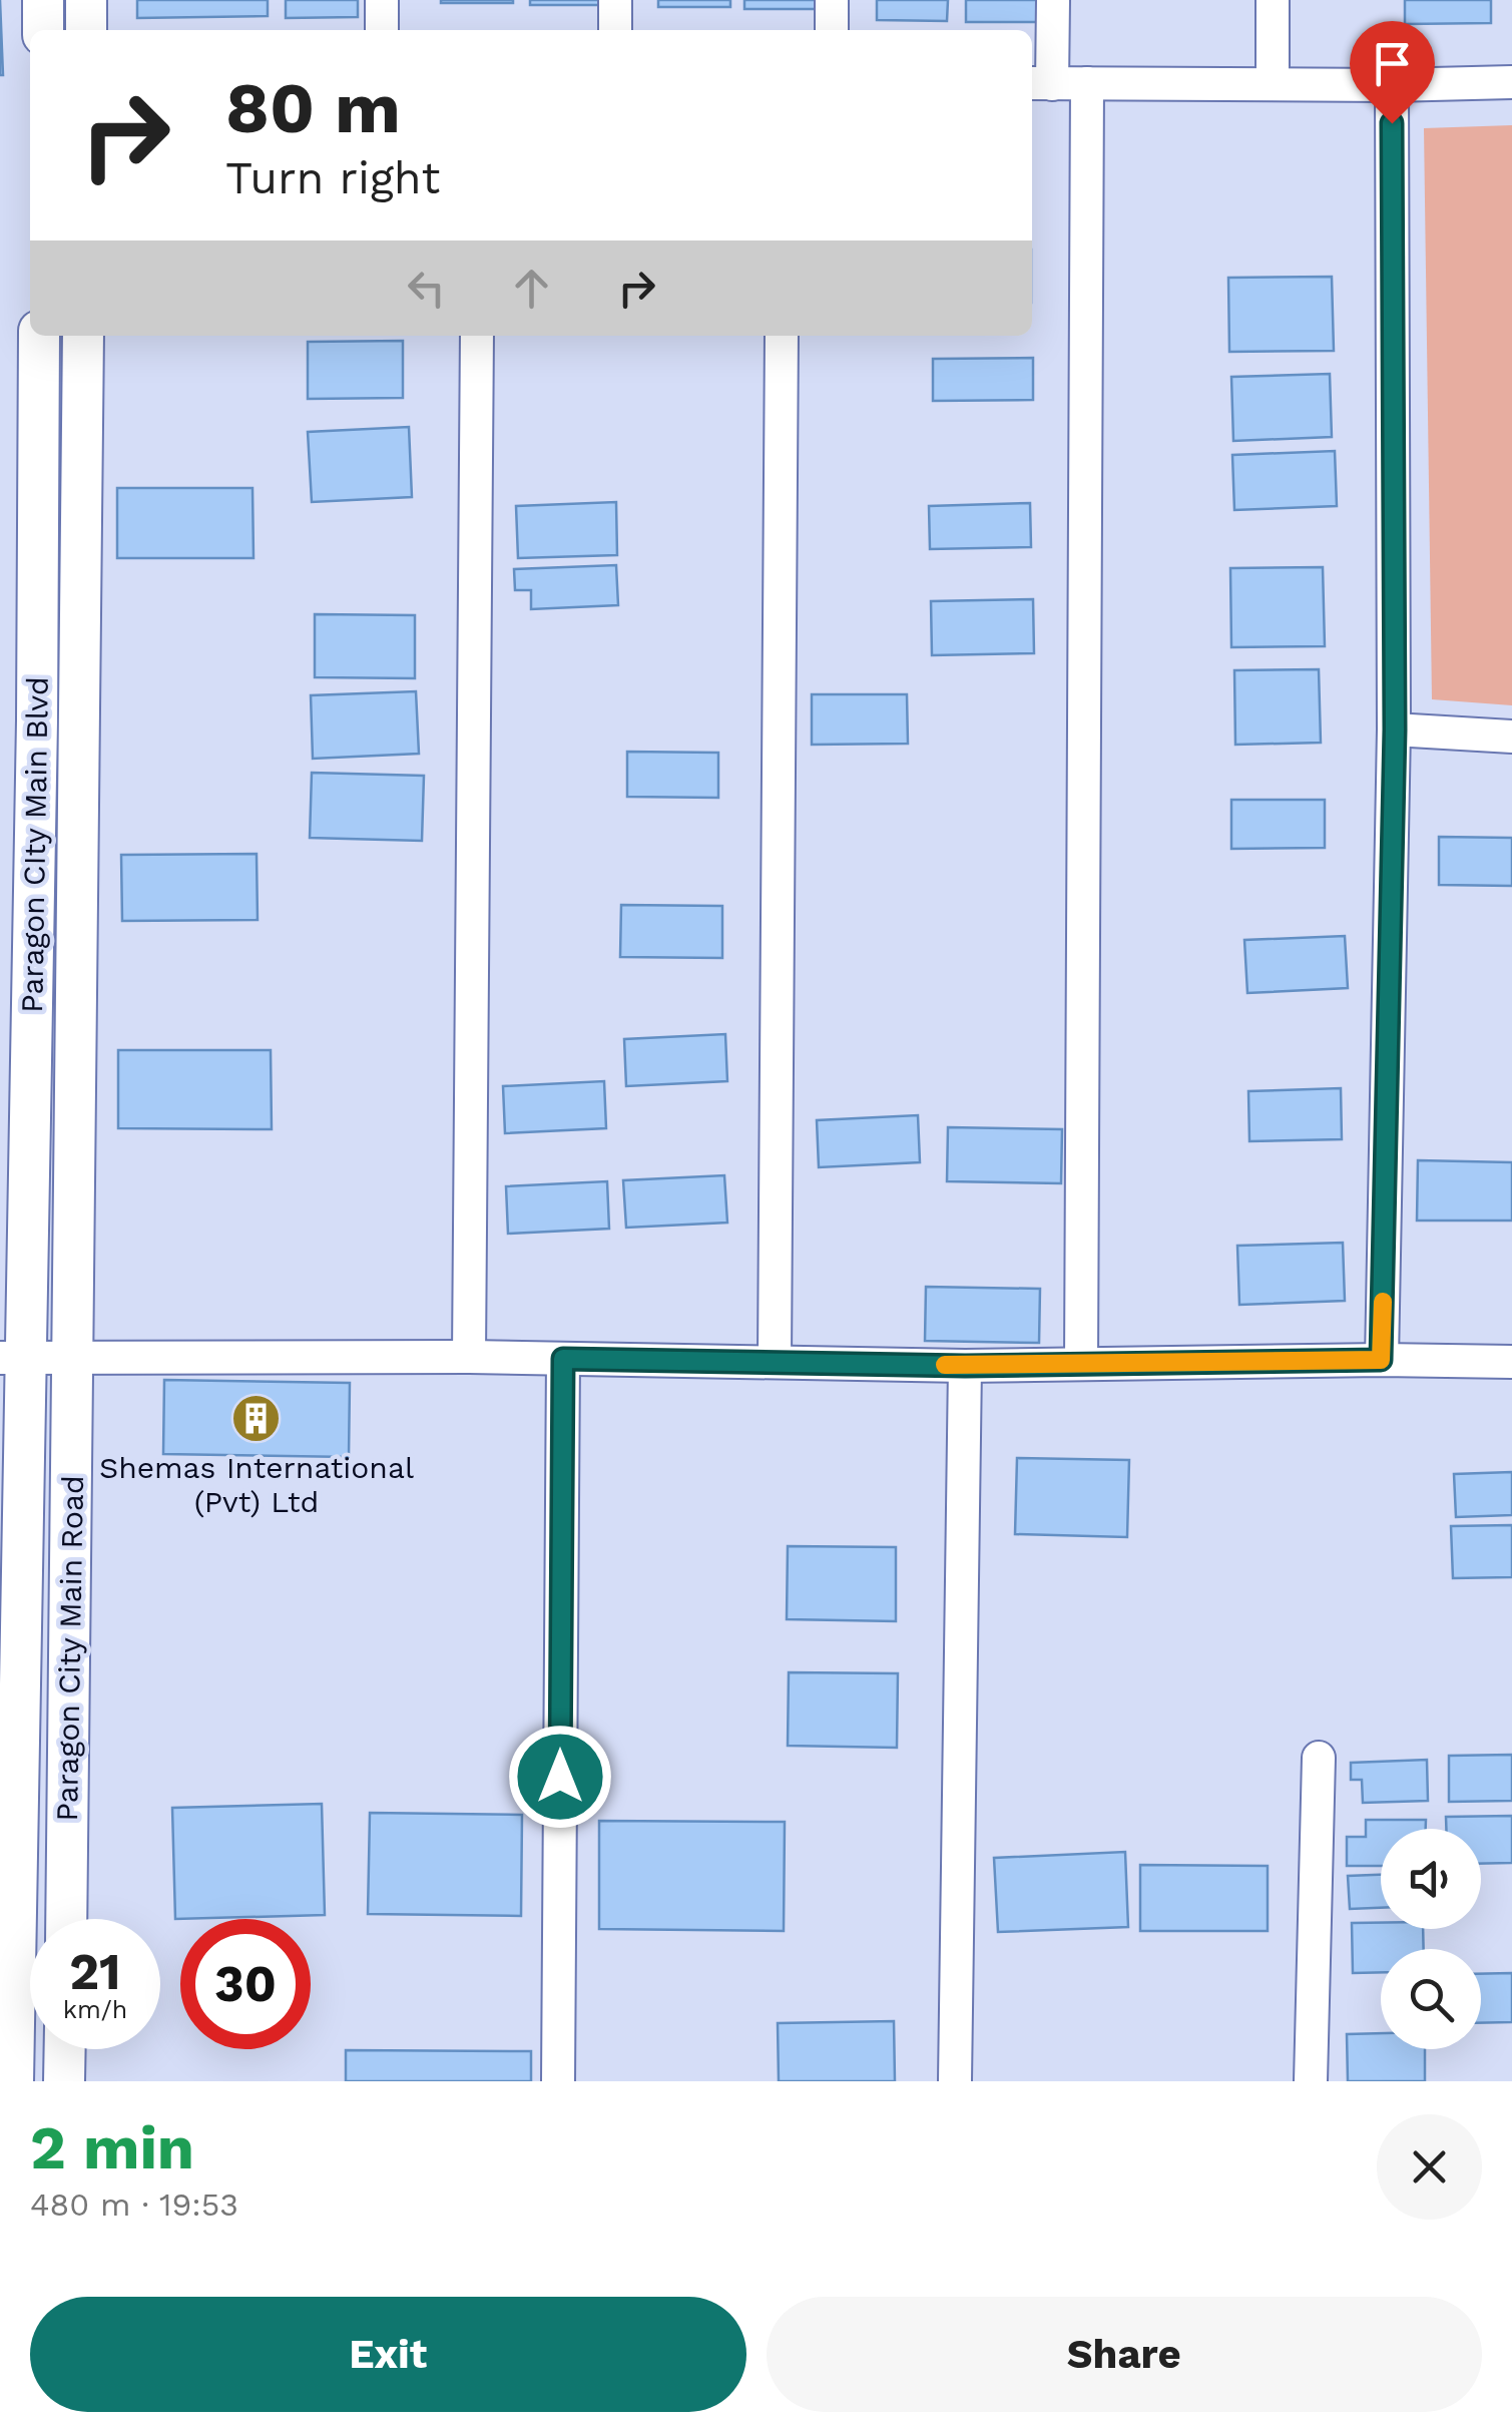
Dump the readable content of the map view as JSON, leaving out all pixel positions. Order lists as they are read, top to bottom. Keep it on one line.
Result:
{"streets":{"street":["Paragon CIty Main Blvd","Paragon City Main Road"]},"crossings":[["Paragon CIty Main Blvd","Paragon City Main Road"]],"places":{"building":["Shemas International (Pvt) Ltd"]},"page":{"turn":["80 m","Turn right"],"speed":"21 km/h","limit":"30","heading":["2 min","480 m · 19:53"],"buttons":["Exit","Share"]}}
